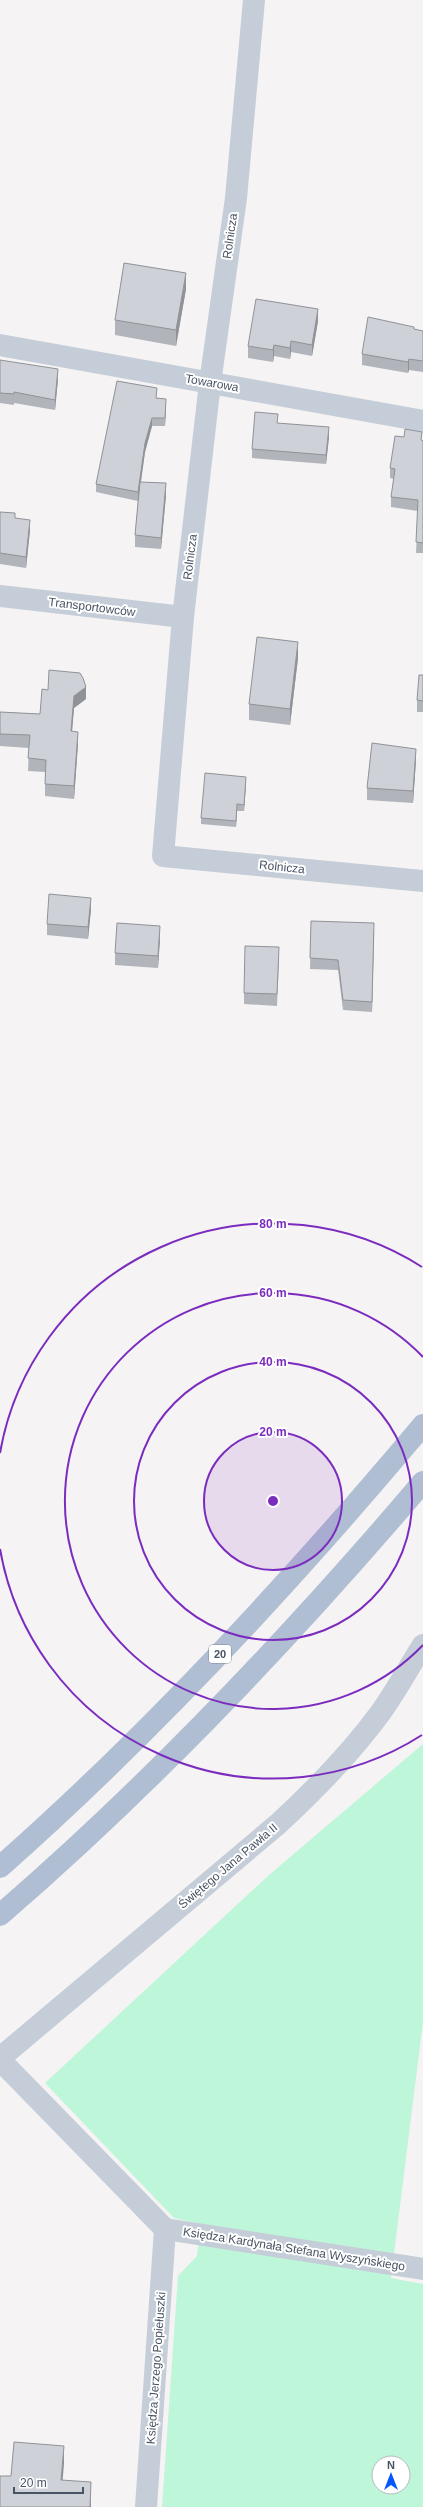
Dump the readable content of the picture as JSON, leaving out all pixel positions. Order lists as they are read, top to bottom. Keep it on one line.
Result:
{"streets":{"main road":["20"],"street":["Rolnicza","Towarowa","Transportowców","Świętego Jana Pawła II","Księdza Kardynała Stefana Wyszyńskiego","Księdza Jerzego Popiełuszki"]},"crossings":[["Rolnicza","Towarowa"],["Rolnicza","Transportowców"],["Księdza Kardynała Stefana Wyszyńskiego","Księdza Jerzego Popiełuszki"]],"scale_bar":"20 m","north":"top","rings":["80 m","60 m","40 m","20 m"]}
